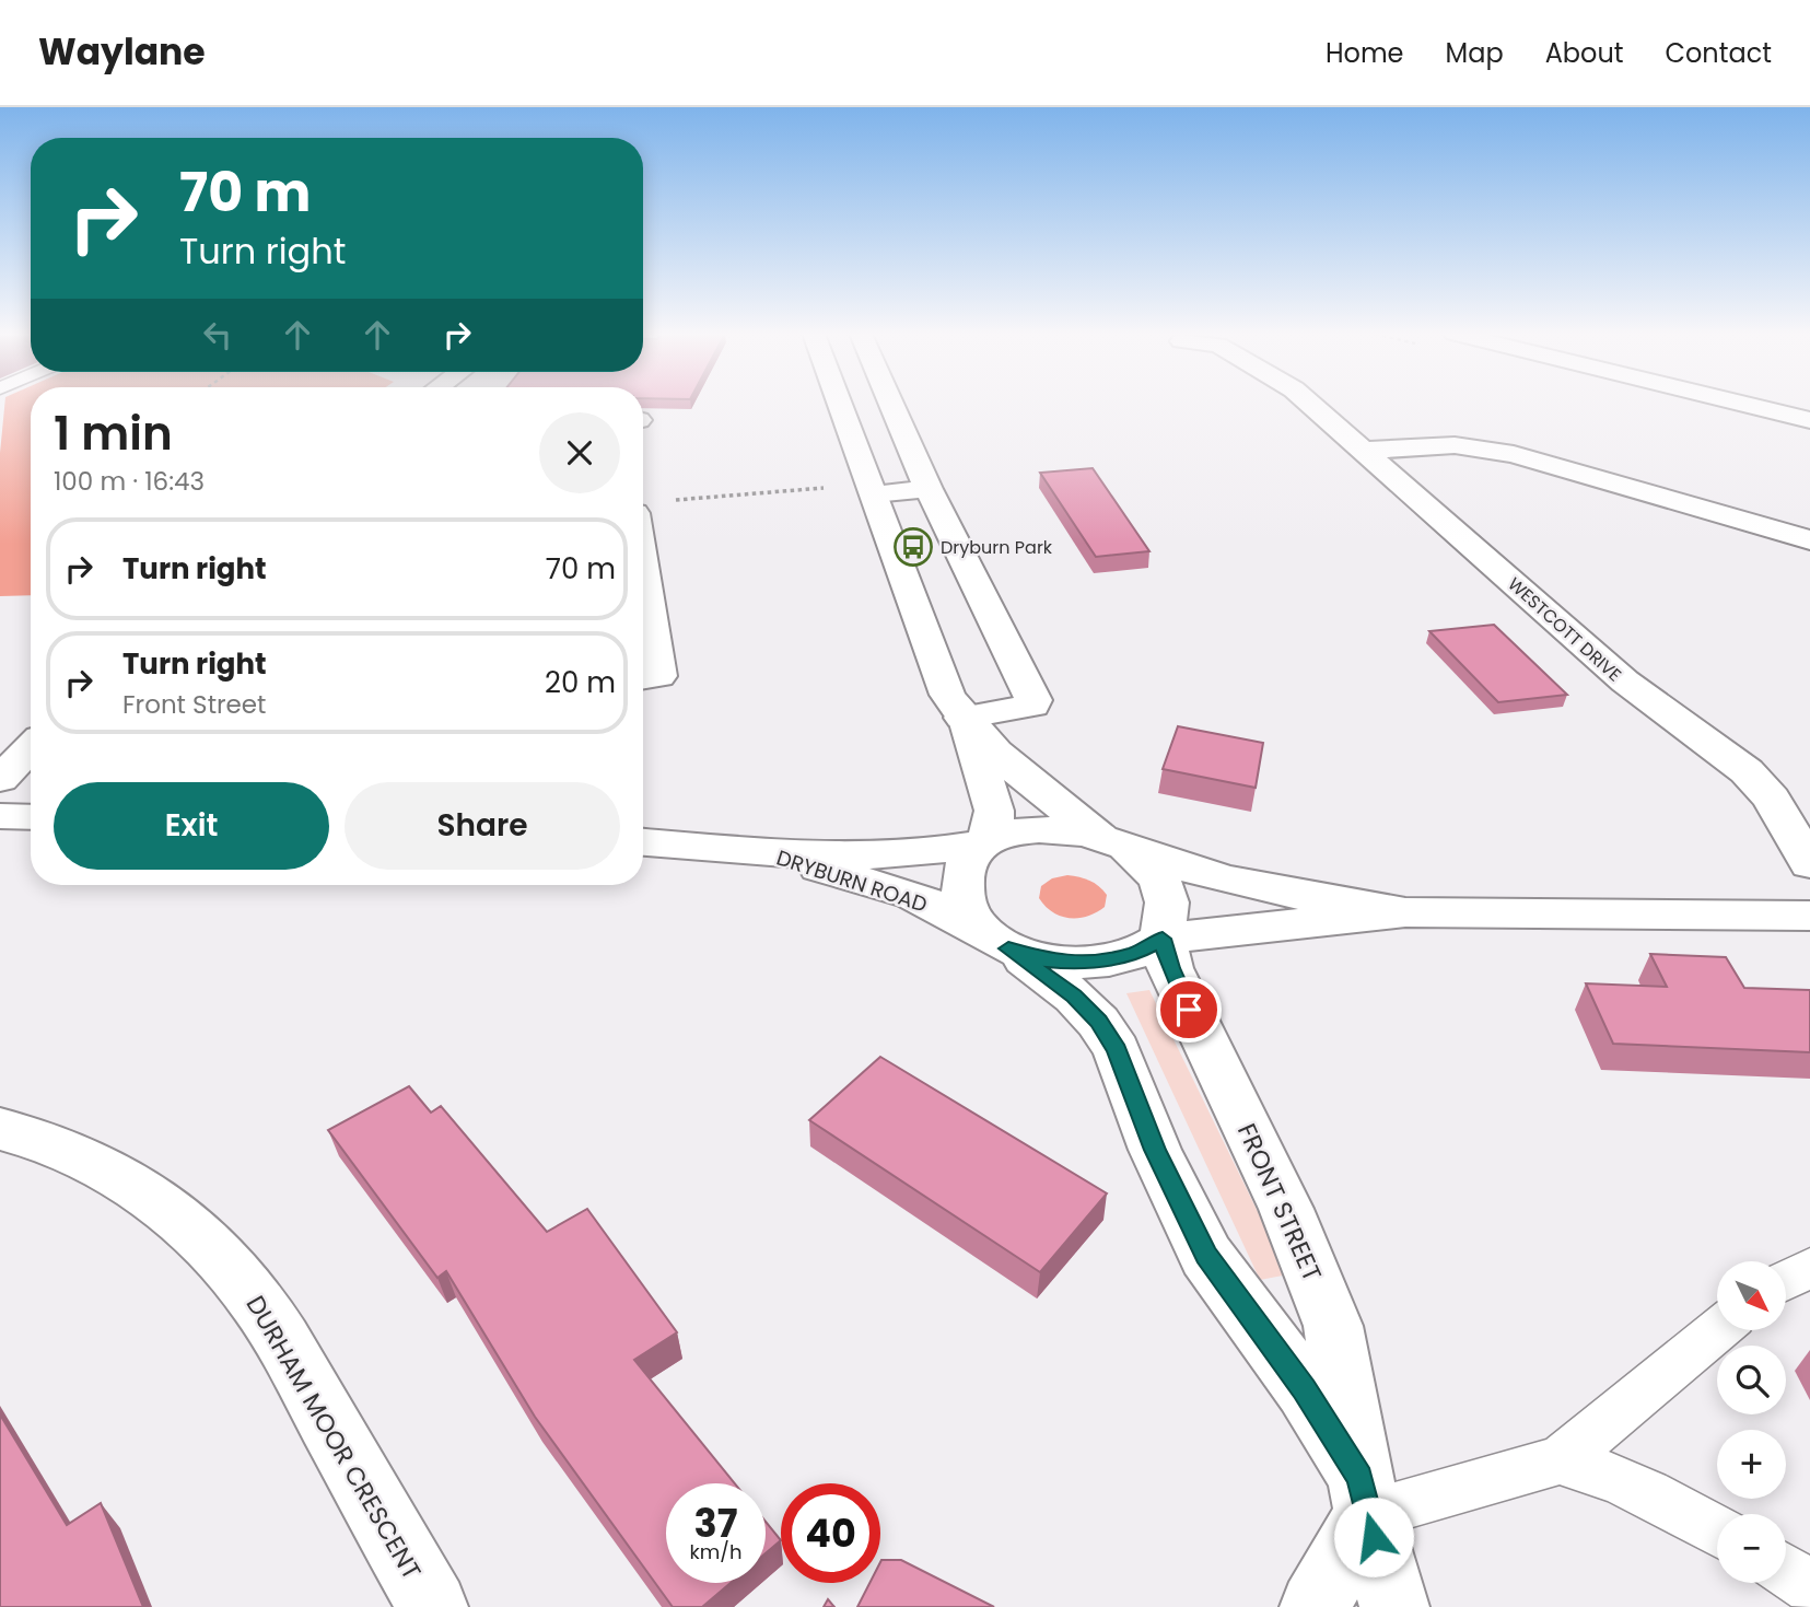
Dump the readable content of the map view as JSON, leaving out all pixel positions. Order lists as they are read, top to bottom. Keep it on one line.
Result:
{"streets":{"main road":["WESTCOTT DRIVE","DRYBURN ROAD","FRONT STREET","DURHAM MOOR CRESCENT"]},"crossings":[["DRYBURN ROAD","FRONT STREET"]],"places":{"bus stop":["Dryburn Park"]},"north":"bottom right","page":{"header":"Waylane","nav":["Home","Map","About","Contact"],"turn":["70 m","Turn right"],"heading":["1 min","100 m · 16:43"],"list":[{"name":"Turn right","value":"70 m"},{"name":"Turn right","note":"Front Street","value":"20 m"}],"buttons":["Exit","Share"],"map_buttons":["+","−"],"speed":"37 km/h","limit":"40"}}
